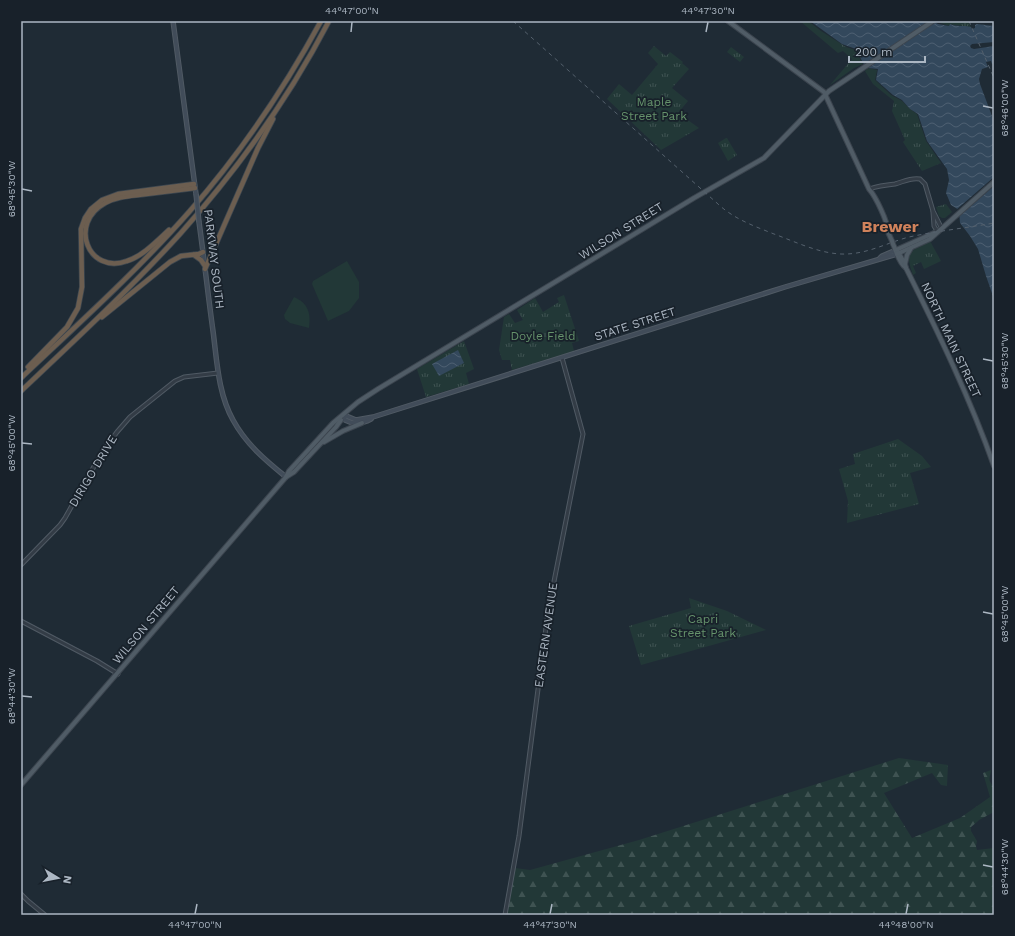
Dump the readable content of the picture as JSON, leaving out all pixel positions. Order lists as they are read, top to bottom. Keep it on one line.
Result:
{"streets":{"main road":["WILSON STREET","PARKWAY SOUTH","STATE STREET","NORTH MAIN STREET"],"street":["DIRIGO DRIVE","EASTERN AVENUE"]},"crossings":[["WILSON STREET","PARKWAY SOUTH"],["WILSON STREET","STATE STREET"],["WILSON STREET","NORTH MAIN STREET"],["PARKWAY SOUTH","DIRIGO DRIVE"],["STATE STREET","NORTH MAIN STREET"],["STATE STREET","EASTERN AVENUE"]],"districts":["Brewer"],"parks":["Maple Street Park","Doyle Field","Capri Street Park"],"scale_bar":"200 m","north":"right","coordinates":["44°47'00\"N","44°47'30\"N","68°46'00\"W","68°45'30\"W","68°45'00\"W","68°44'30\"W","44°48'00\"N"]}
